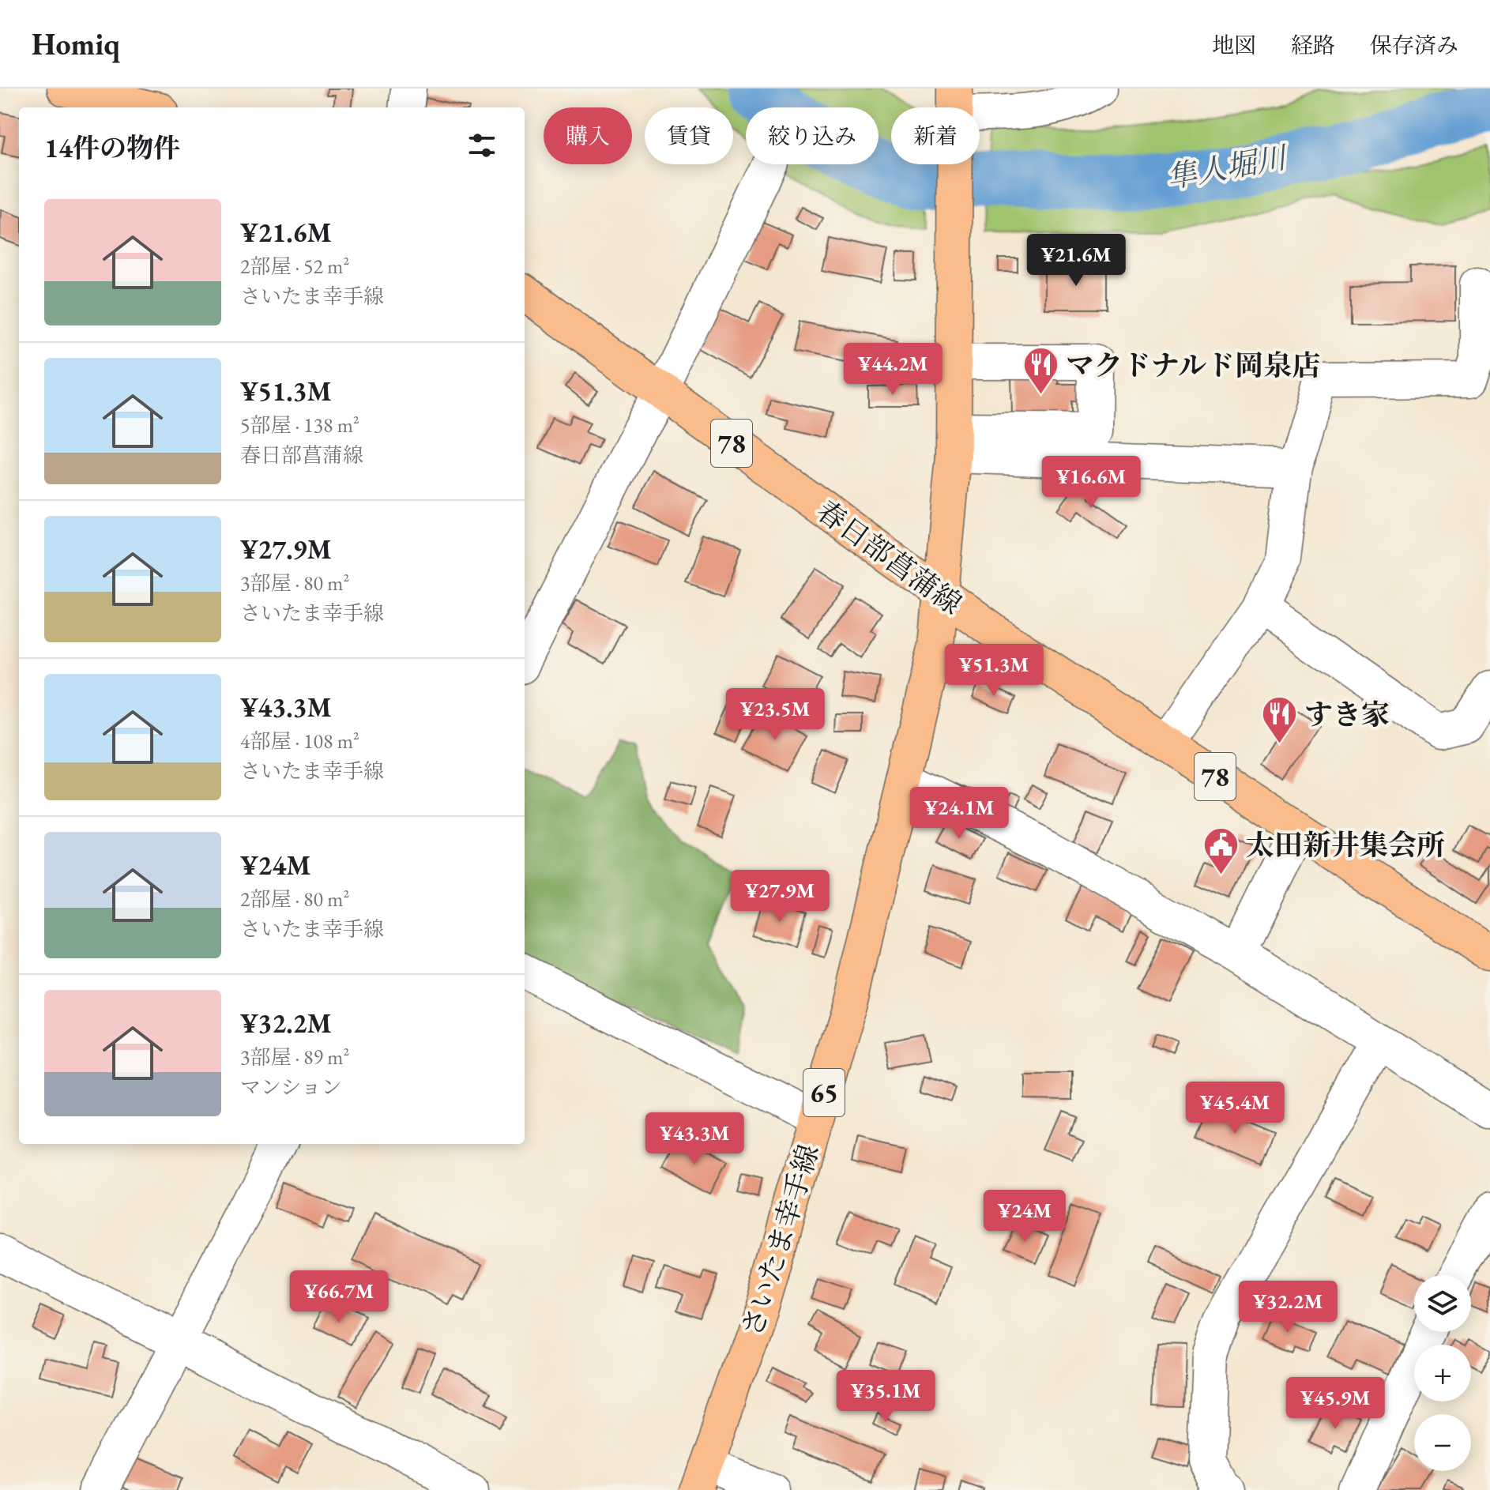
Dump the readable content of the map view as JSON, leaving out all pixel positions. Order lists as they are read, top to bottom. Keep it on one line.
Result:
{"streets":{"main road":["78","春日部菖蒲線","65","さいたま幸手線"]},"crossings":[["春日部菖蒲線","さいたま幸手線"]],"water":["隼人堀川"],"places":{"restaurant":["マクドナルド岡泉店","すき家"],"public building":["太田新井集会所"]},"page":{"header":"Homiq","nav":["地図","経路","保存済み"],"chip":["購入","賃貸","絞り込み","新着"],"heading":"14件の物件","list":[{"name":"¥21.6M","note":"2部屋 · 52 m² · さいたま幸手線"},{"name":"¥51.3M","note":"5部屋 · 138 m² · 春日部菖蒲線"},{"name":"¥27.9M","note":"3部屋 · 80 m² · さいたま幸手線"},{"name":"¥43.3M","note":"4部屋 · 108 m² · さいたま幸手線"},{"name":"¥24M","note":"2部屋 · 80 m² · さいたま幸手線"},{"name":"¥32.2M","note":"3部屋 · 89 m² · マンション"}],"price":["¥21.6M","¥44.2M","¥16.6M","¥51.3M","¥23.5M","¥24.1M","¥27.9M","¥45.4M","¥43.3M","¥24M","¥66.7M","¥32.2M","¥35.1M","¥45.9M"],"map_buttons":["+","−"]}}
